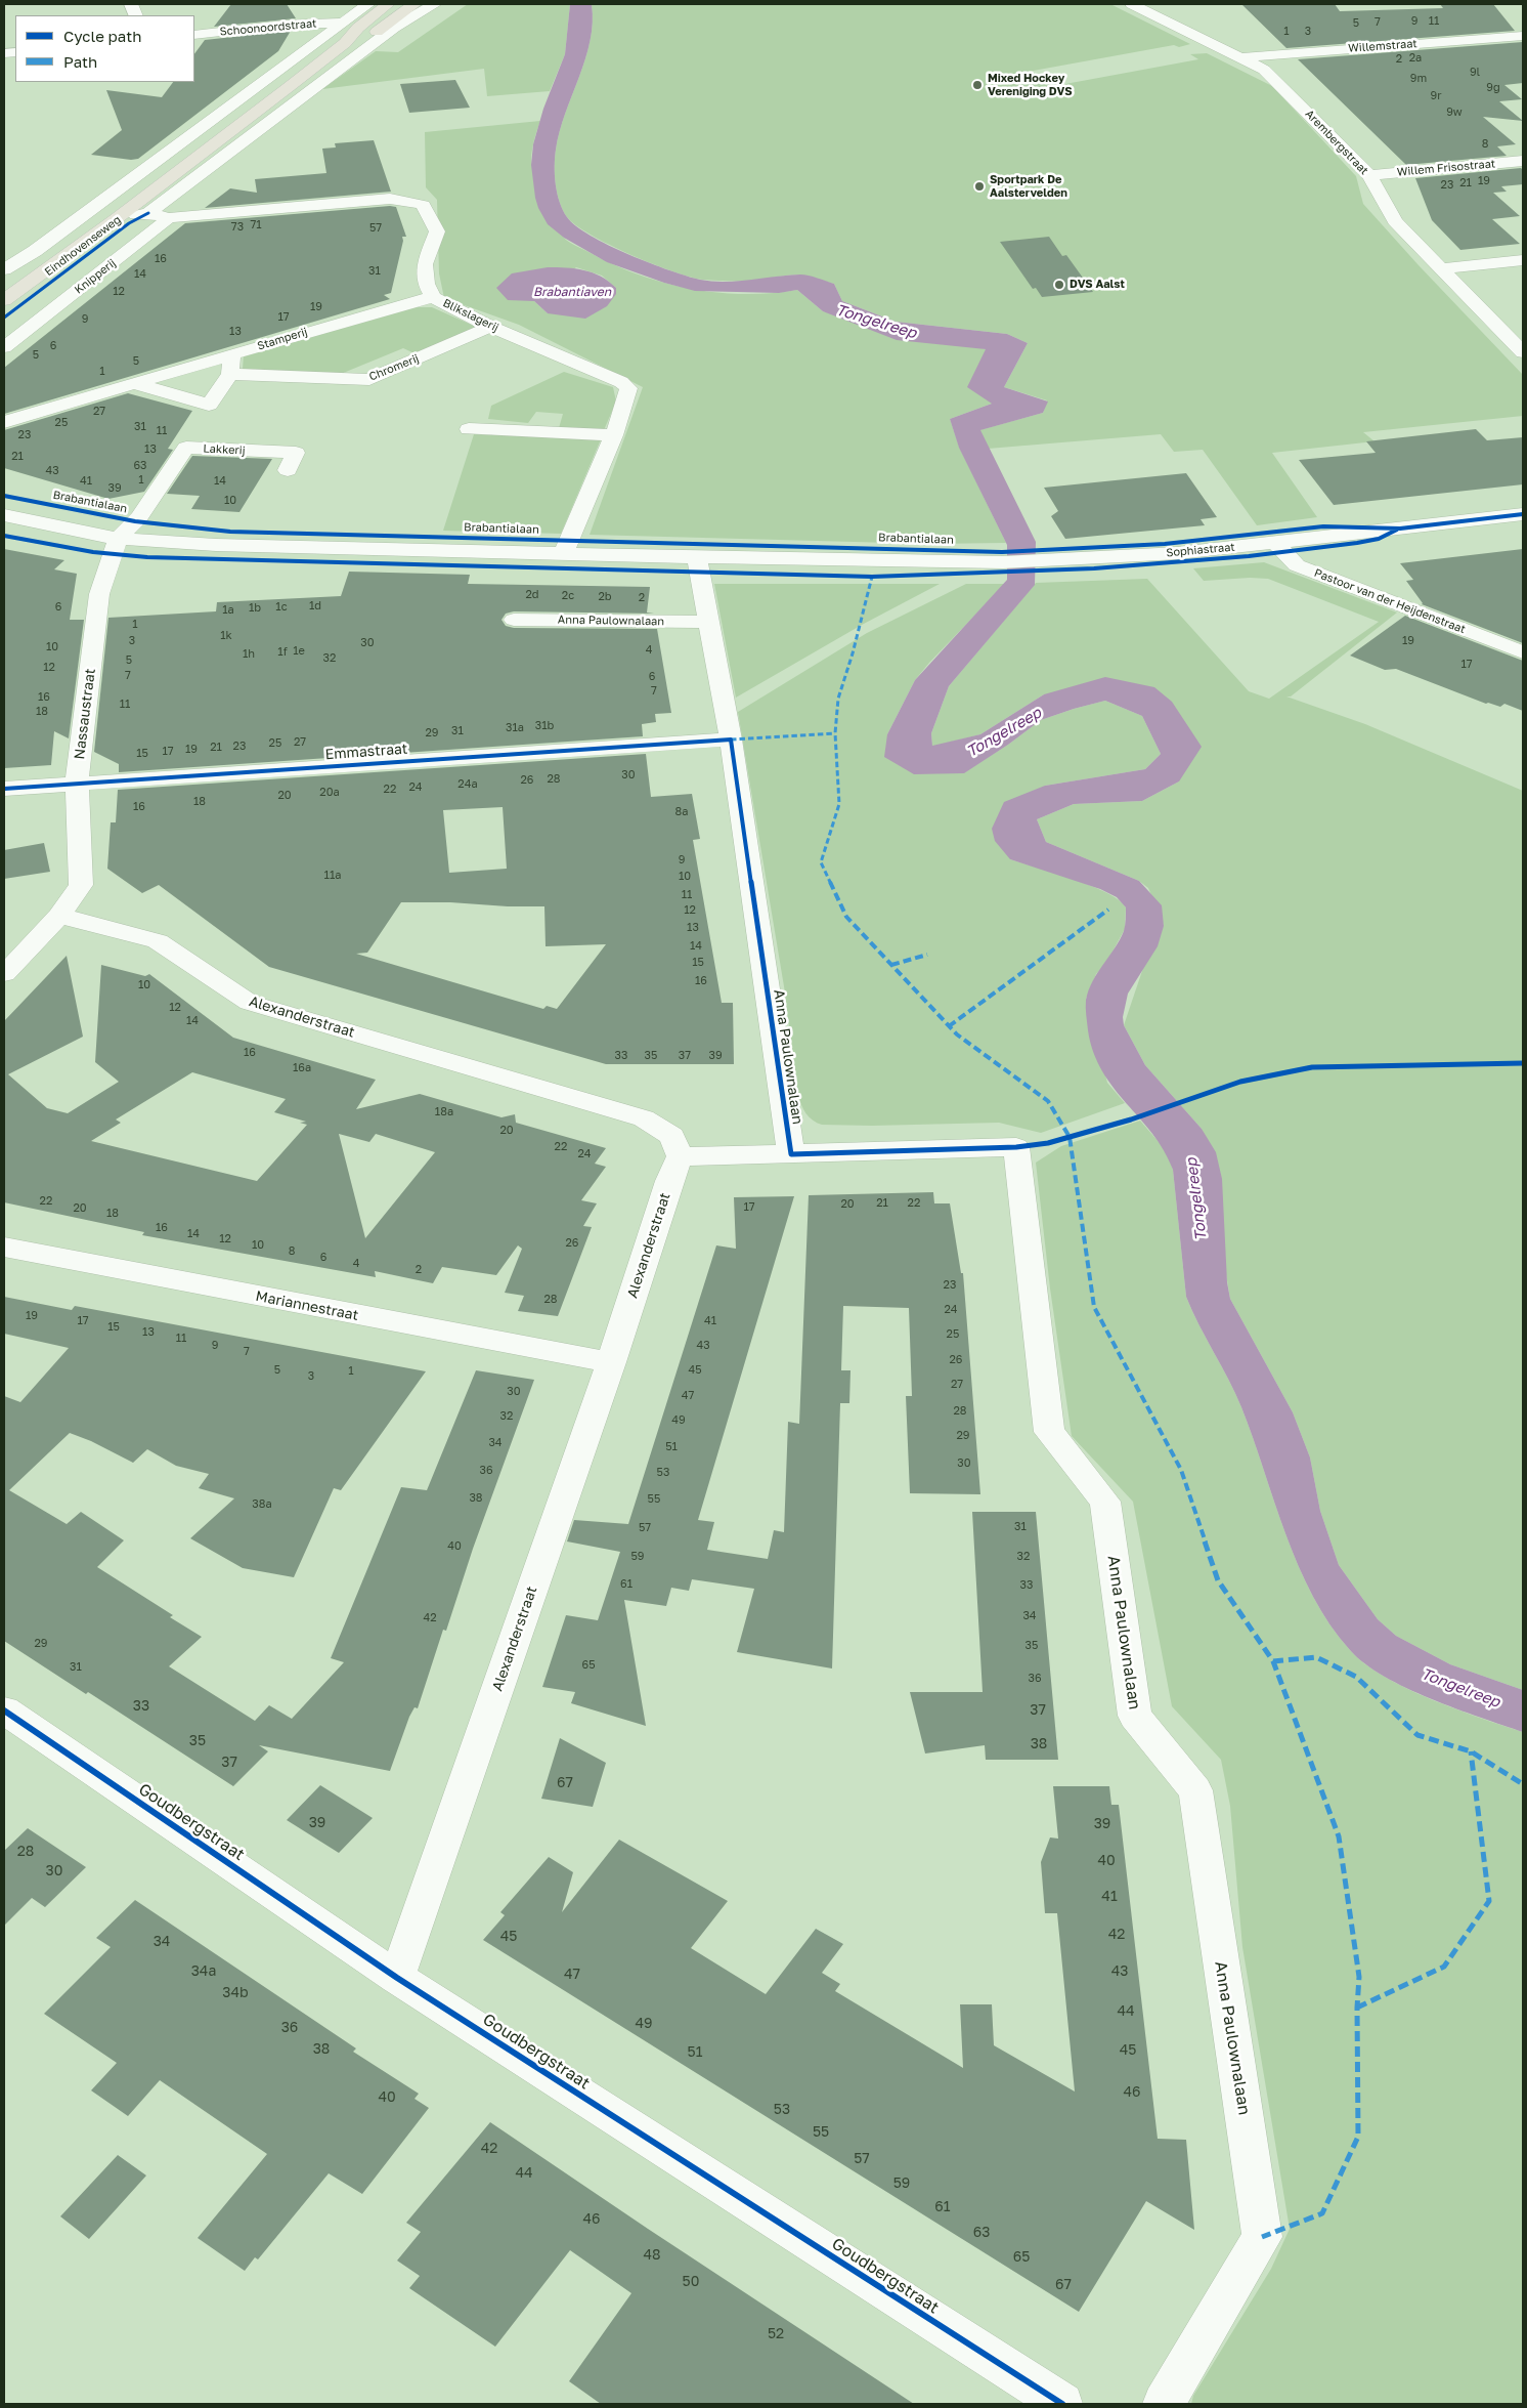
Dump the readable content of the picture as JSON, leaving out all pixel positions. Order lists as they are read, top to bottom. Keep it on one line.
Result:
{"streets":{"main road":["Eindhovenseweg"],"street":["Schoonoordstraat","Willemstraat","Arembergstraat","Willem Frisostraat","Knipperij","Blikslagerij","Stamperij","Chromerij","Lakkerij","Brabantialaan","Sophiastraat","Pastoor van der Heijdenstraat","Anna Paulownalaan","Nassaustraat","Emmastraat","Alexanderstraat","Mariannestraat","Goudbergstraat"]},"crossings":[["Schoonoordstraat","Eindhovenseweg"],["Willemstraat","Arembergstraat"],["Arembergstraat","Willem Frisostraat"],["Knipperij","Blikslagerij"],["Blikslagerij","Stamperij"],["Blikslagerij","Chromerij"],["Blikslagerij","Brabantialaan"],["Lakkerij","Brabantialaan"],["Lakkerij","Nassaustraat"],["Brabantialaan","Sophiastraat"],["Brabantialaan","Anna Paulownalaan"],["Brabantialaan","Nassaustraat"],["Sophiastraat","Pastoor van der Heijdenstraat"],["Anna Paulownalaan","Emmastraat"],["Anna Paulownalaan","Alexanderstraat"],["Nassaustraat","Emmastraat"],["Nassaustraat","Alexanderstraat"],["Alexanderstraat","Mariannestraat"],["Alexanderstraat","Goudbergstraat"]],"water":["Brabantiaven","Tongelreep"],"places":["Mixed Hockey Vereniging DVS","Sportpark De Aalstervelden","DVS Aalst"],"house_numbers":["9","11","7","5","1","3","2a","2","9l","9m","9g","9r","9w","8","19","21","23","71","73","57","16","31","14","12","19","17","9","13","6","5","5","1","27","25","31","11","23","13","21","63","43","1","41","14","39","10","2d","2c","2b","2","1d","6","1c","1b","1a","1","1k","3","19","30","10","4","1e","1f","1h","32","5","17","12","7","6","7","16","11","18","31b","31a","31","29","27","25","23","21","19","17","15","30","28","26","24a","24","22","20a","20","18","16","8a","9","11a","10","11","12","13","14","15","16","10","12","14","16","33","35","37","39","16a","18a","20","22","24","22","21","22","20","17","20","18","16","14","12","26","10","8","6","4","2","23","28","24","19","17","41","15","13","25","11","9","43","7","26","5","45","1","3","27","30","47","28","32","49","29","34","51","30","36","53","38","55","38a","31","57","40","59","32","61","33","34","42","29","35","65","31","36","33","37","35","38","37","67","39","39","28","40","30","41","42","45","34","34a","43","47","34b","44","49","36","38","45","51","46","40","53","55","42","57","44","59","61","46","63","48","65","50","67","52"],"legend":["Cycle path","Path"]}
